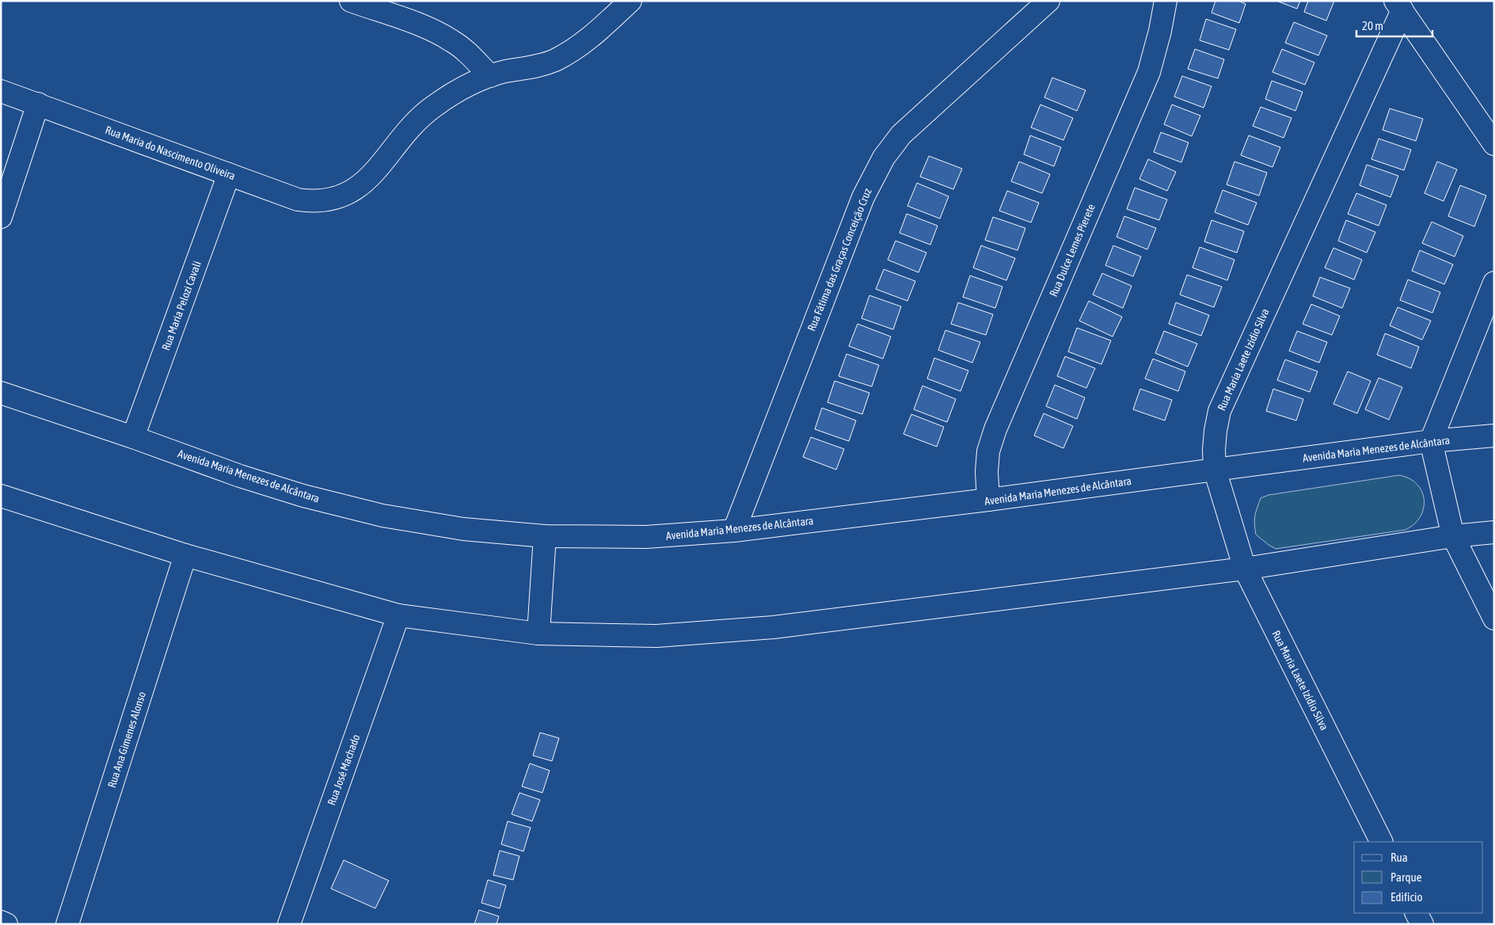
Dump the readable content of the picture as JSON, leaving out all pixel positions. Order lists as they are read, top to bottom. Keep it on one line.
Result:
{"streets":{"street":["Rua Maria do Nascimento Oliveira","Rua Dulce Lemes Pierete","Rua Fátima das Graças Conceição Cruz","Rua Maria Pelozi Cavali","Rua Maria Laete Izídio Silva","Avenida Maria Menezes de Alcântara","Rua Ana Gimenes Alonso","Rua José Machado"]},"crossings":[["Rua Maria do Nascimento Oliveira","Rua Maria Pelozi Cavali"],["Rua Dulce Lemes Pierete","Avenida Maria Menezes de Alcântara"],["Rua Fátima das Graças Conceição Cruz","Avenida Maria Menezes de Alcântara"],["Rua Maria Pelozi Cavali","Avenida Maria Menezes de Alcântara"],["Rua Maria Laete Izídio Silva","Avenida Maria Menezes de Alcântara"]],"legend":["Rua","Parque","Edifício"],"scale_bar":"20 m"}
